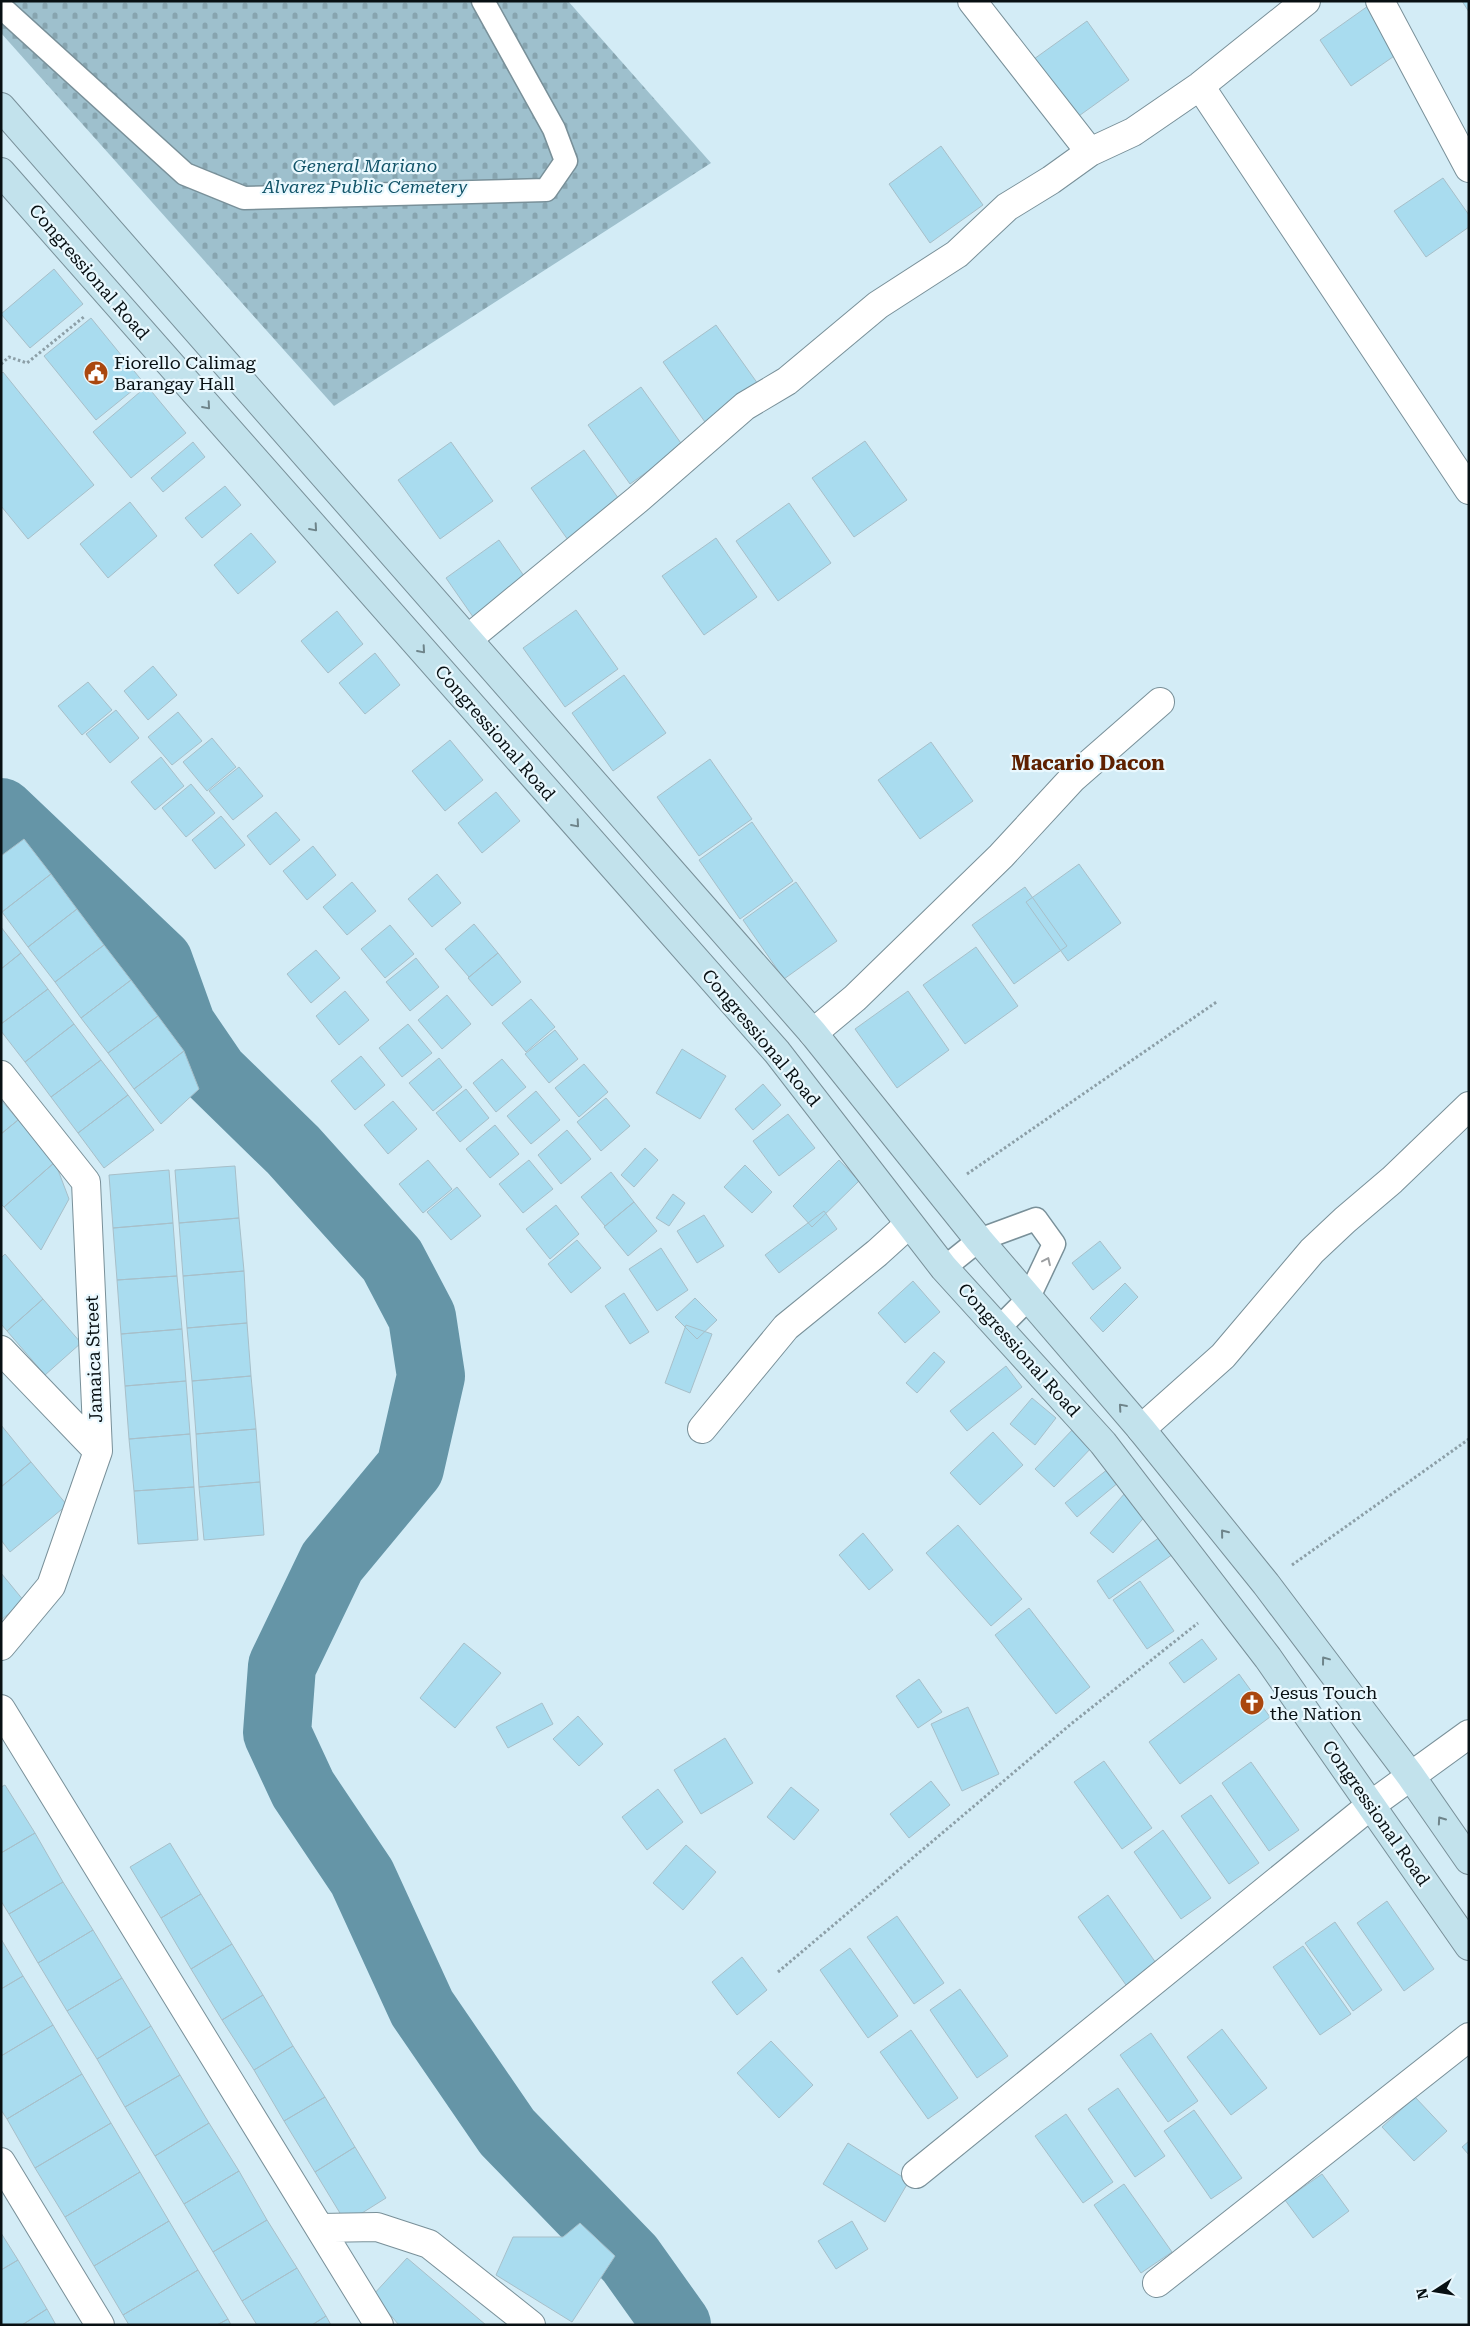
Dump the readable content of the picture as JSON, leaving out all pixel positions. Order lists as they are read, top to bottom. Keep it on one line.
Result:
{"streets":{"main road":["Congressional Road"],"street":["Jamaica Street"]},"districts":["Macario Dacon"],"parks":["General Mariano Alvarez Public Cemetery"],"places":{"public building":["Fiorello Calimag Barangay Hall"],"church":["Jesus Touch the Nation"]},"north":"left"}
